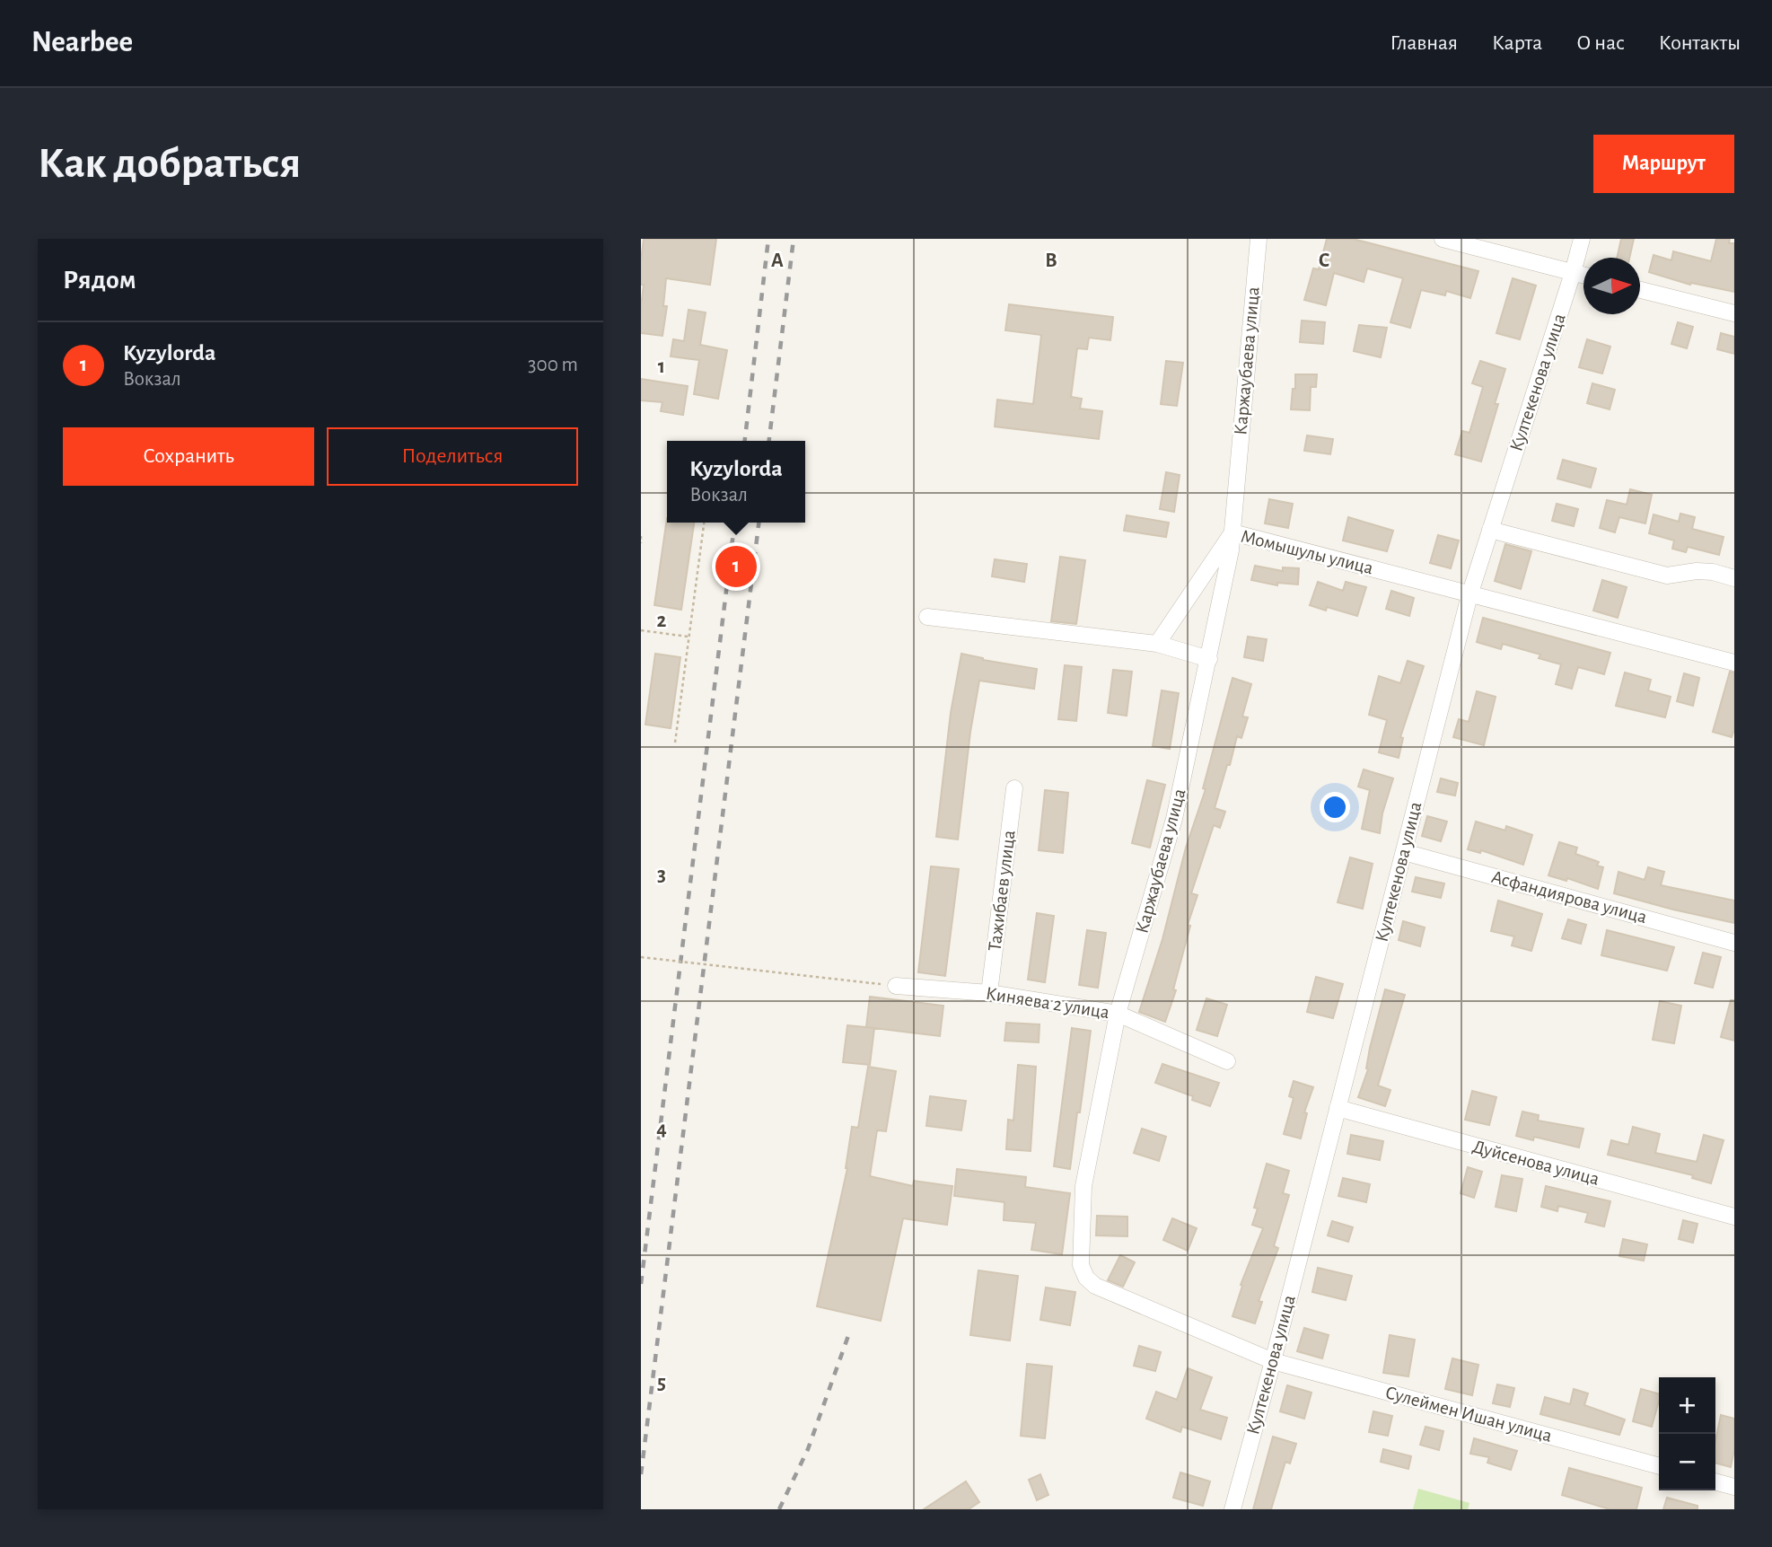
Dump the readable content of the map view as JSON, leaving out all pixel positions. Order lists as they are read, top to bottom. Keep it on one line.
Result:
{"streets":{"street":["Каржаубаева улица","Култекенова улица","Момышулы улица","Тажибаев улица","Асфандиярова улица","Киняева 2 улица","Дуйсенова улица","Сулеймен Ишан улица"]},"crossings":[["Каржаубаева улица","Култекенова улица"],["Каржаубаева улица","Момышулы улица"],["Каржаубаева улица","Киняева 2 улица"],["Каржаубаева улица","Сулеймен Ишан улица"],["Култекенова улица","Момышулы улица"],["Култекенова улица","Асфандиярова улица"],["Култекенова улица","Дуйсенова улица"],["Култекенова улица","Сулеймен Ишан улица"],["Тажибаев улица","Киняева 2 улица"]],"north":"right","page":{"header":"Nearbee","nav":["Главная","Карта","О нас","Контакты"],"buttons":["Маршрут",["Сохранить","Поделиться"]],"title":"Как добраться","heading":"Рядом","list":[{"mark":"1","name":"Kyzylorda","note":"Вокзал","value":"300 m"}],"popup":["Kyzylorda","Вокзал"],"pins":"1","map_buttons":["+","−"]},"grid":{"columns":["A","B","C"],"rows":["1","2","3","4","5"]}}
